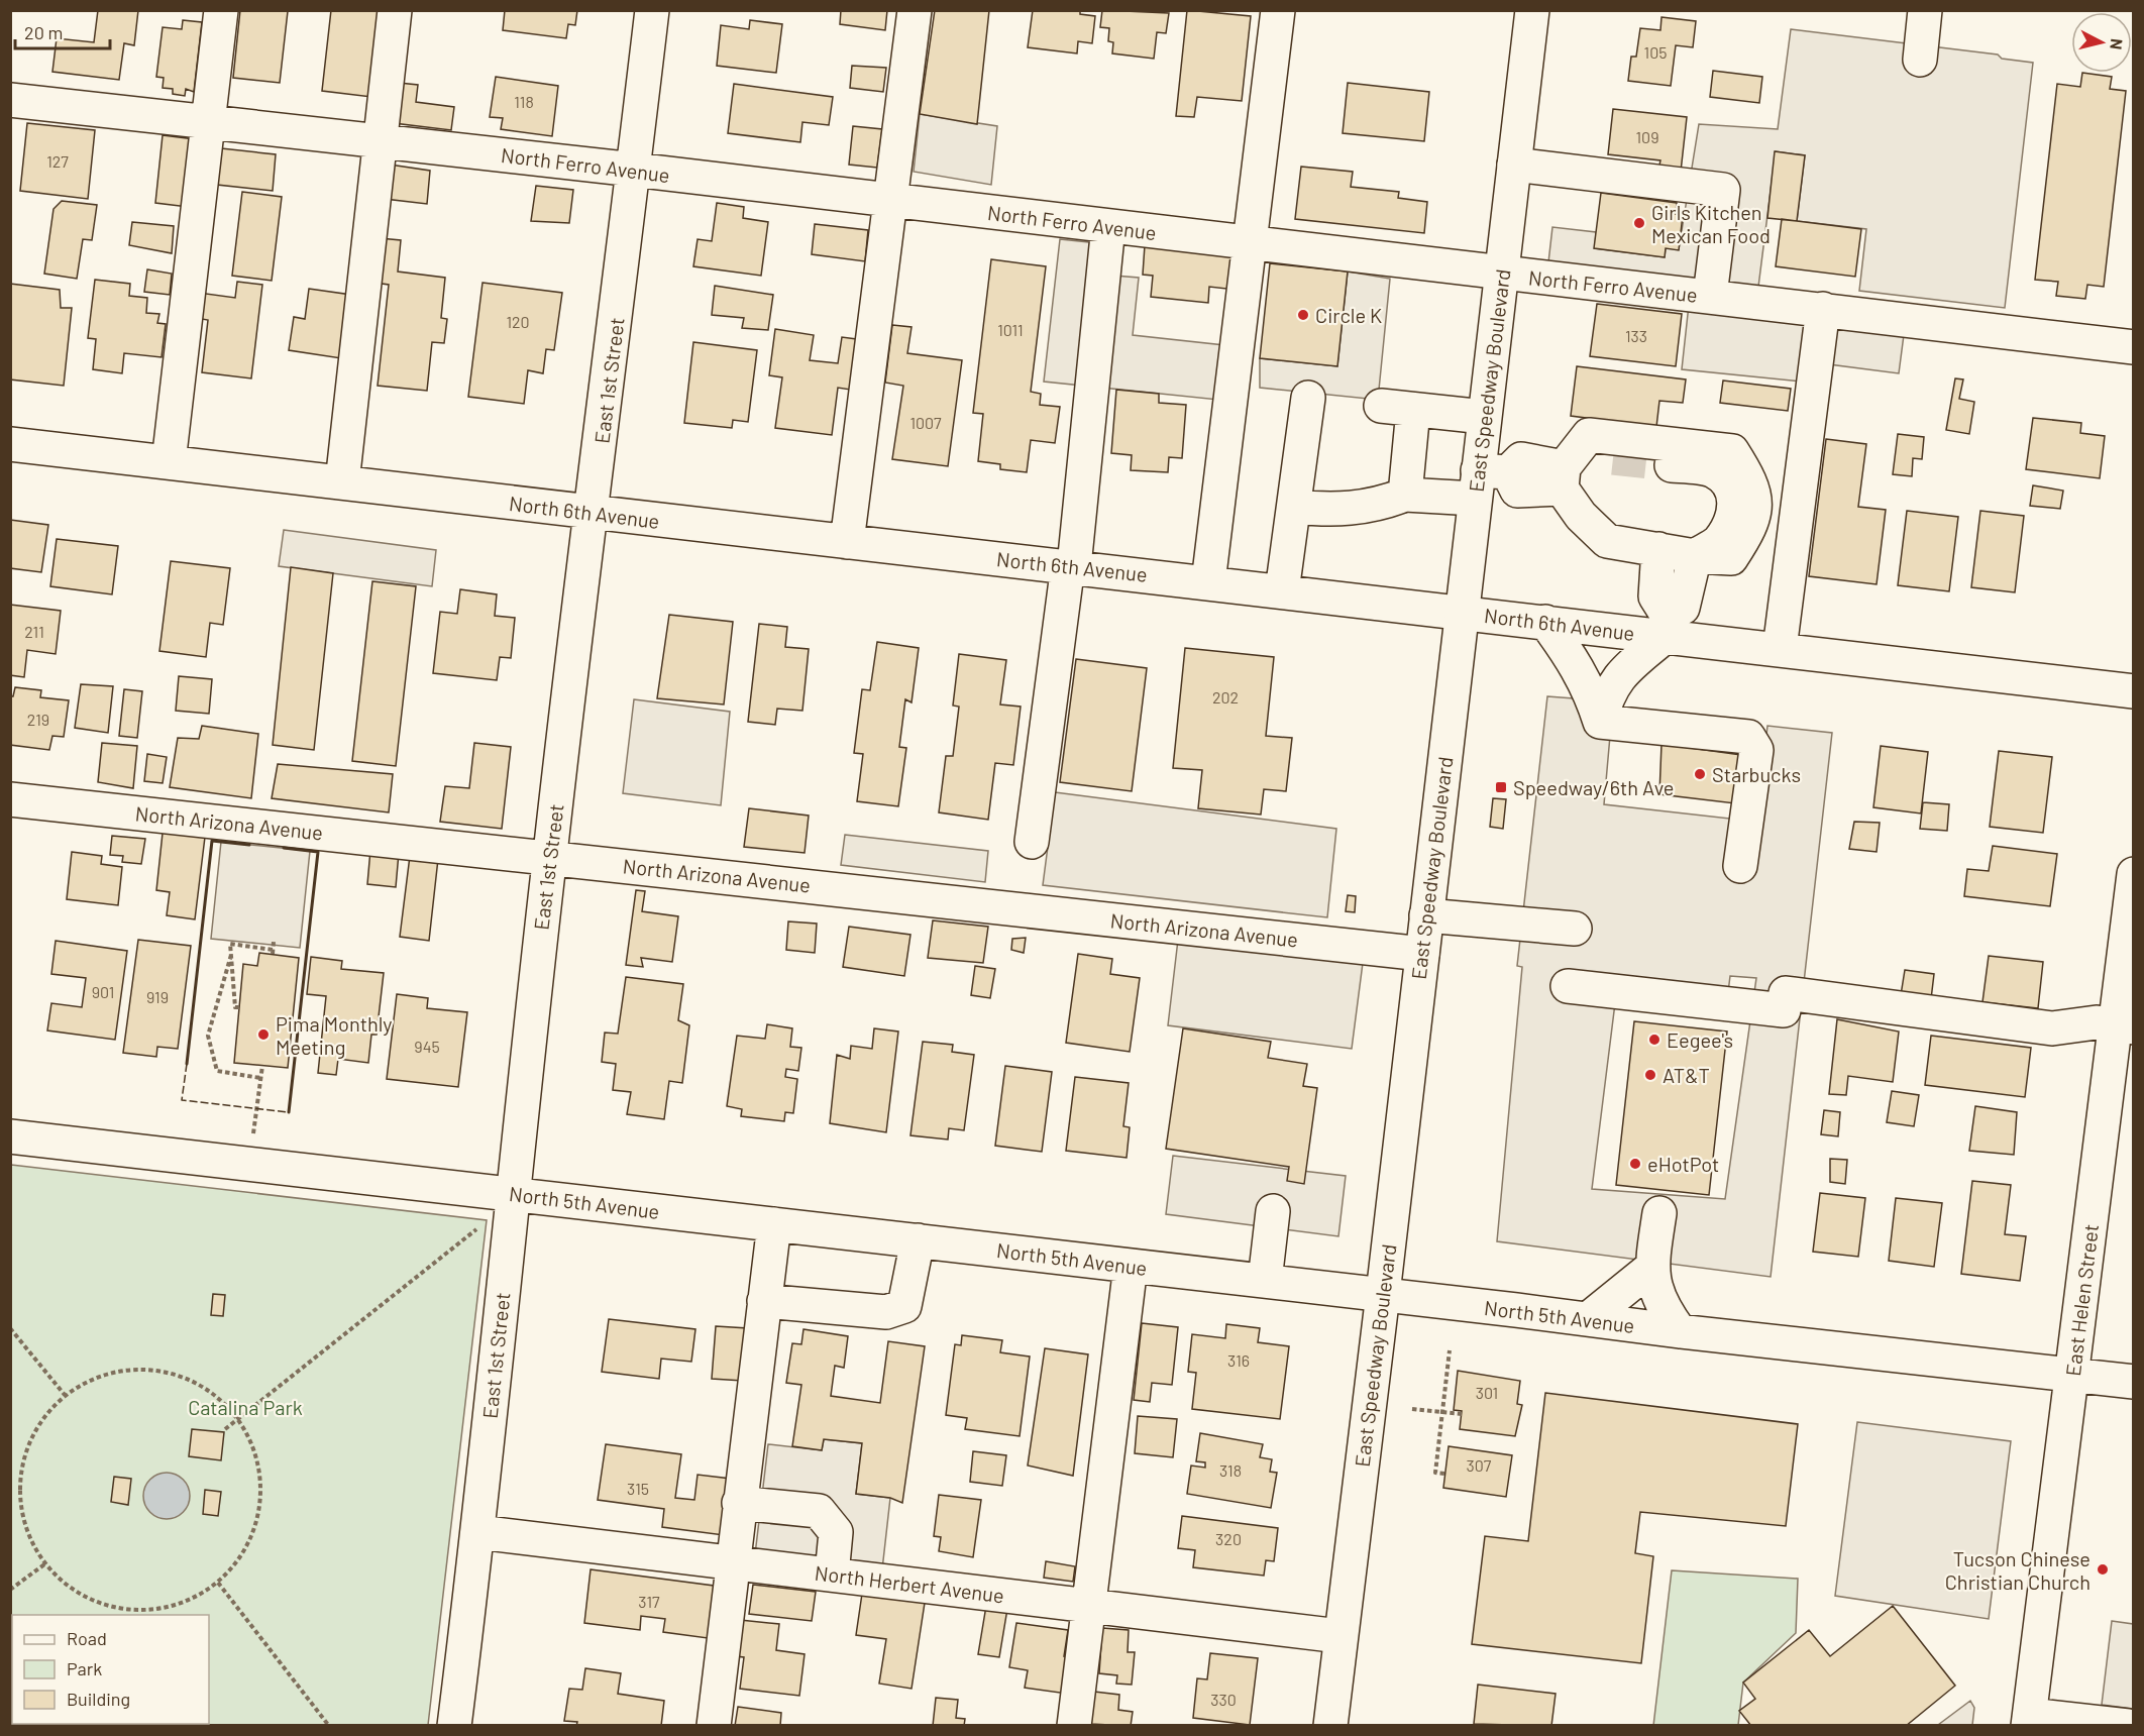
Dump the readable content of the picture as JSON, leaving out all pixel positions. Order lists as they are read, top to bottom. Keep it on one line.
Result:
{"streets":{"street":["North Ferro Avenue","East 1st Street","East Speedway Boulevard","North 6th Avenue","North Arizona Avenue","North 5th Avenue","East Helen Street","North Herbert Avenue"]},"crossings":[["North Ferro Avenue","East 1st Street"],["North Ferro Avenue","East Speedway Boulevard"],["East 1st Street","North 6th Avenue"],["East 1st Street","North Arizona Avenue"],["East 1st Street","North 5th Avenue"],["East 1st Street","North Herbert Avenue"],["East Speedway Boulevard","North 6th Avenue"],["East Speedway Boulevard","North Arizona Avenue"],["East Speedway Boulevard","North 5th Avenue"],["East Speedway Boulevard","North Herbert Avenue"],["North 5th Avenue","East Helen Street"]],"parks":["Catalina Park"],"places":{"other":["Girls Kitchen Mexican Food","Circle K","Starbucks","Pima Monthly Meeting","Eegee's","AT&T","eHotPot","Tucson Chinese Christian Church"],"transit":["Speedway/6th Ave"]},"house_numbers":["105","118","109","127","120","1011","133","1007","211","202","219","901","919","945","316","301","307","318","315","320","317","330"],"legend":["Road","Park","Building"],"scale_bar":"20 m","north":"right"}
